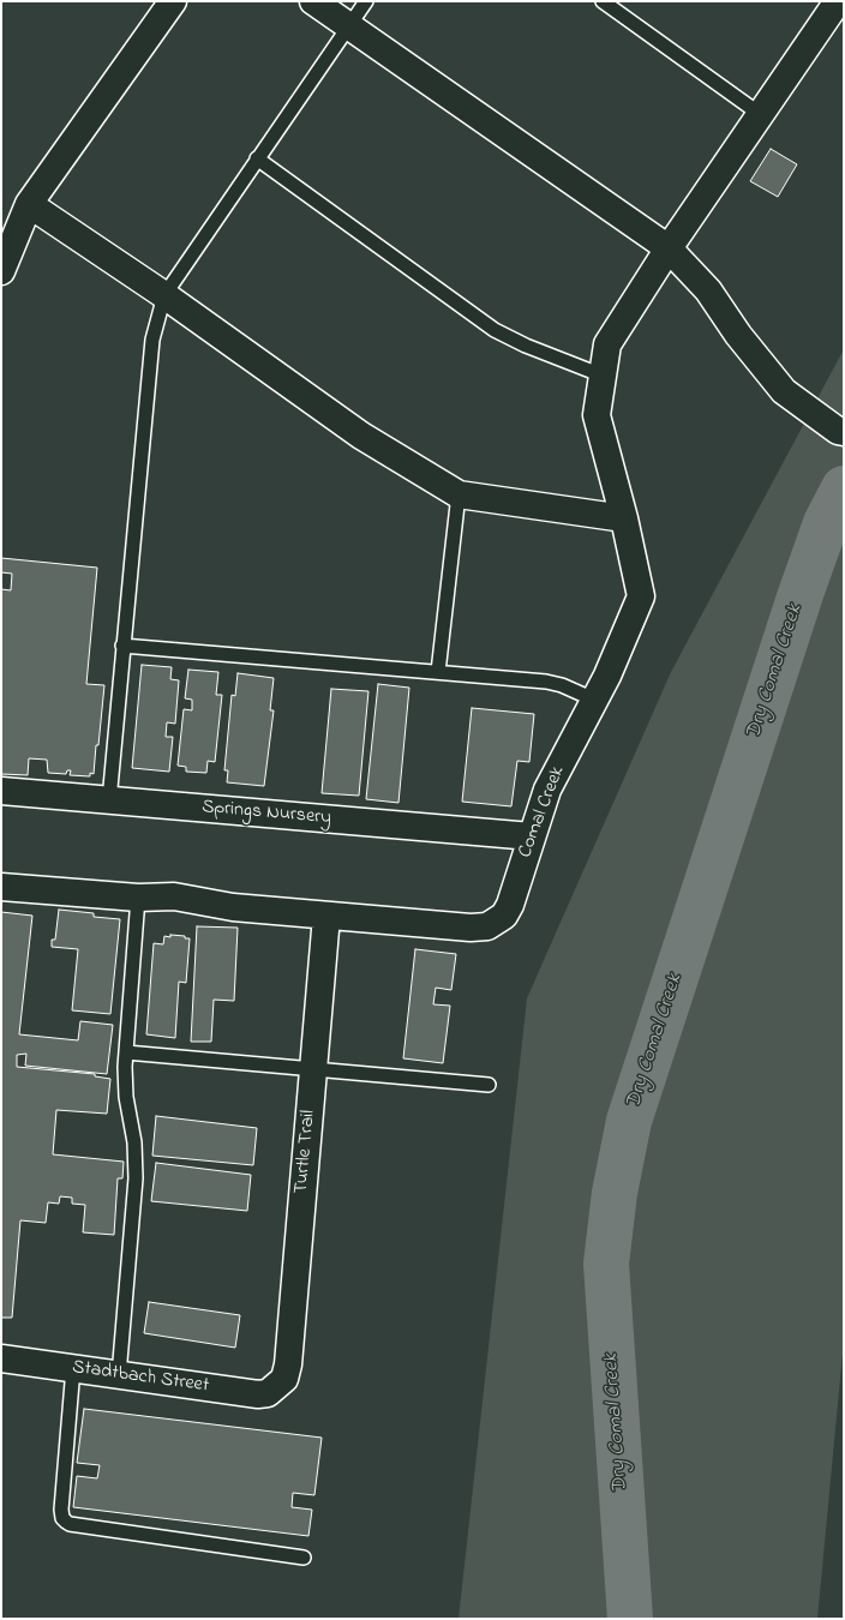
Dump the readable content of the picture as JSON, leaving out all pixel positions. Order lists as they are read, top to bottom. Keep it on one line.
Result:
{"streets":{"street":["Comal Creek","Springs Nursery","Turtle Trail","Stadtbach Street"]},"crossings":[["Comal Creek","Springs Nursery"],["Comal Creek","Turtle Trail"],["Turtle Trail","Stadtbach Street"]],"water":["Dry Comal Creek"]}
